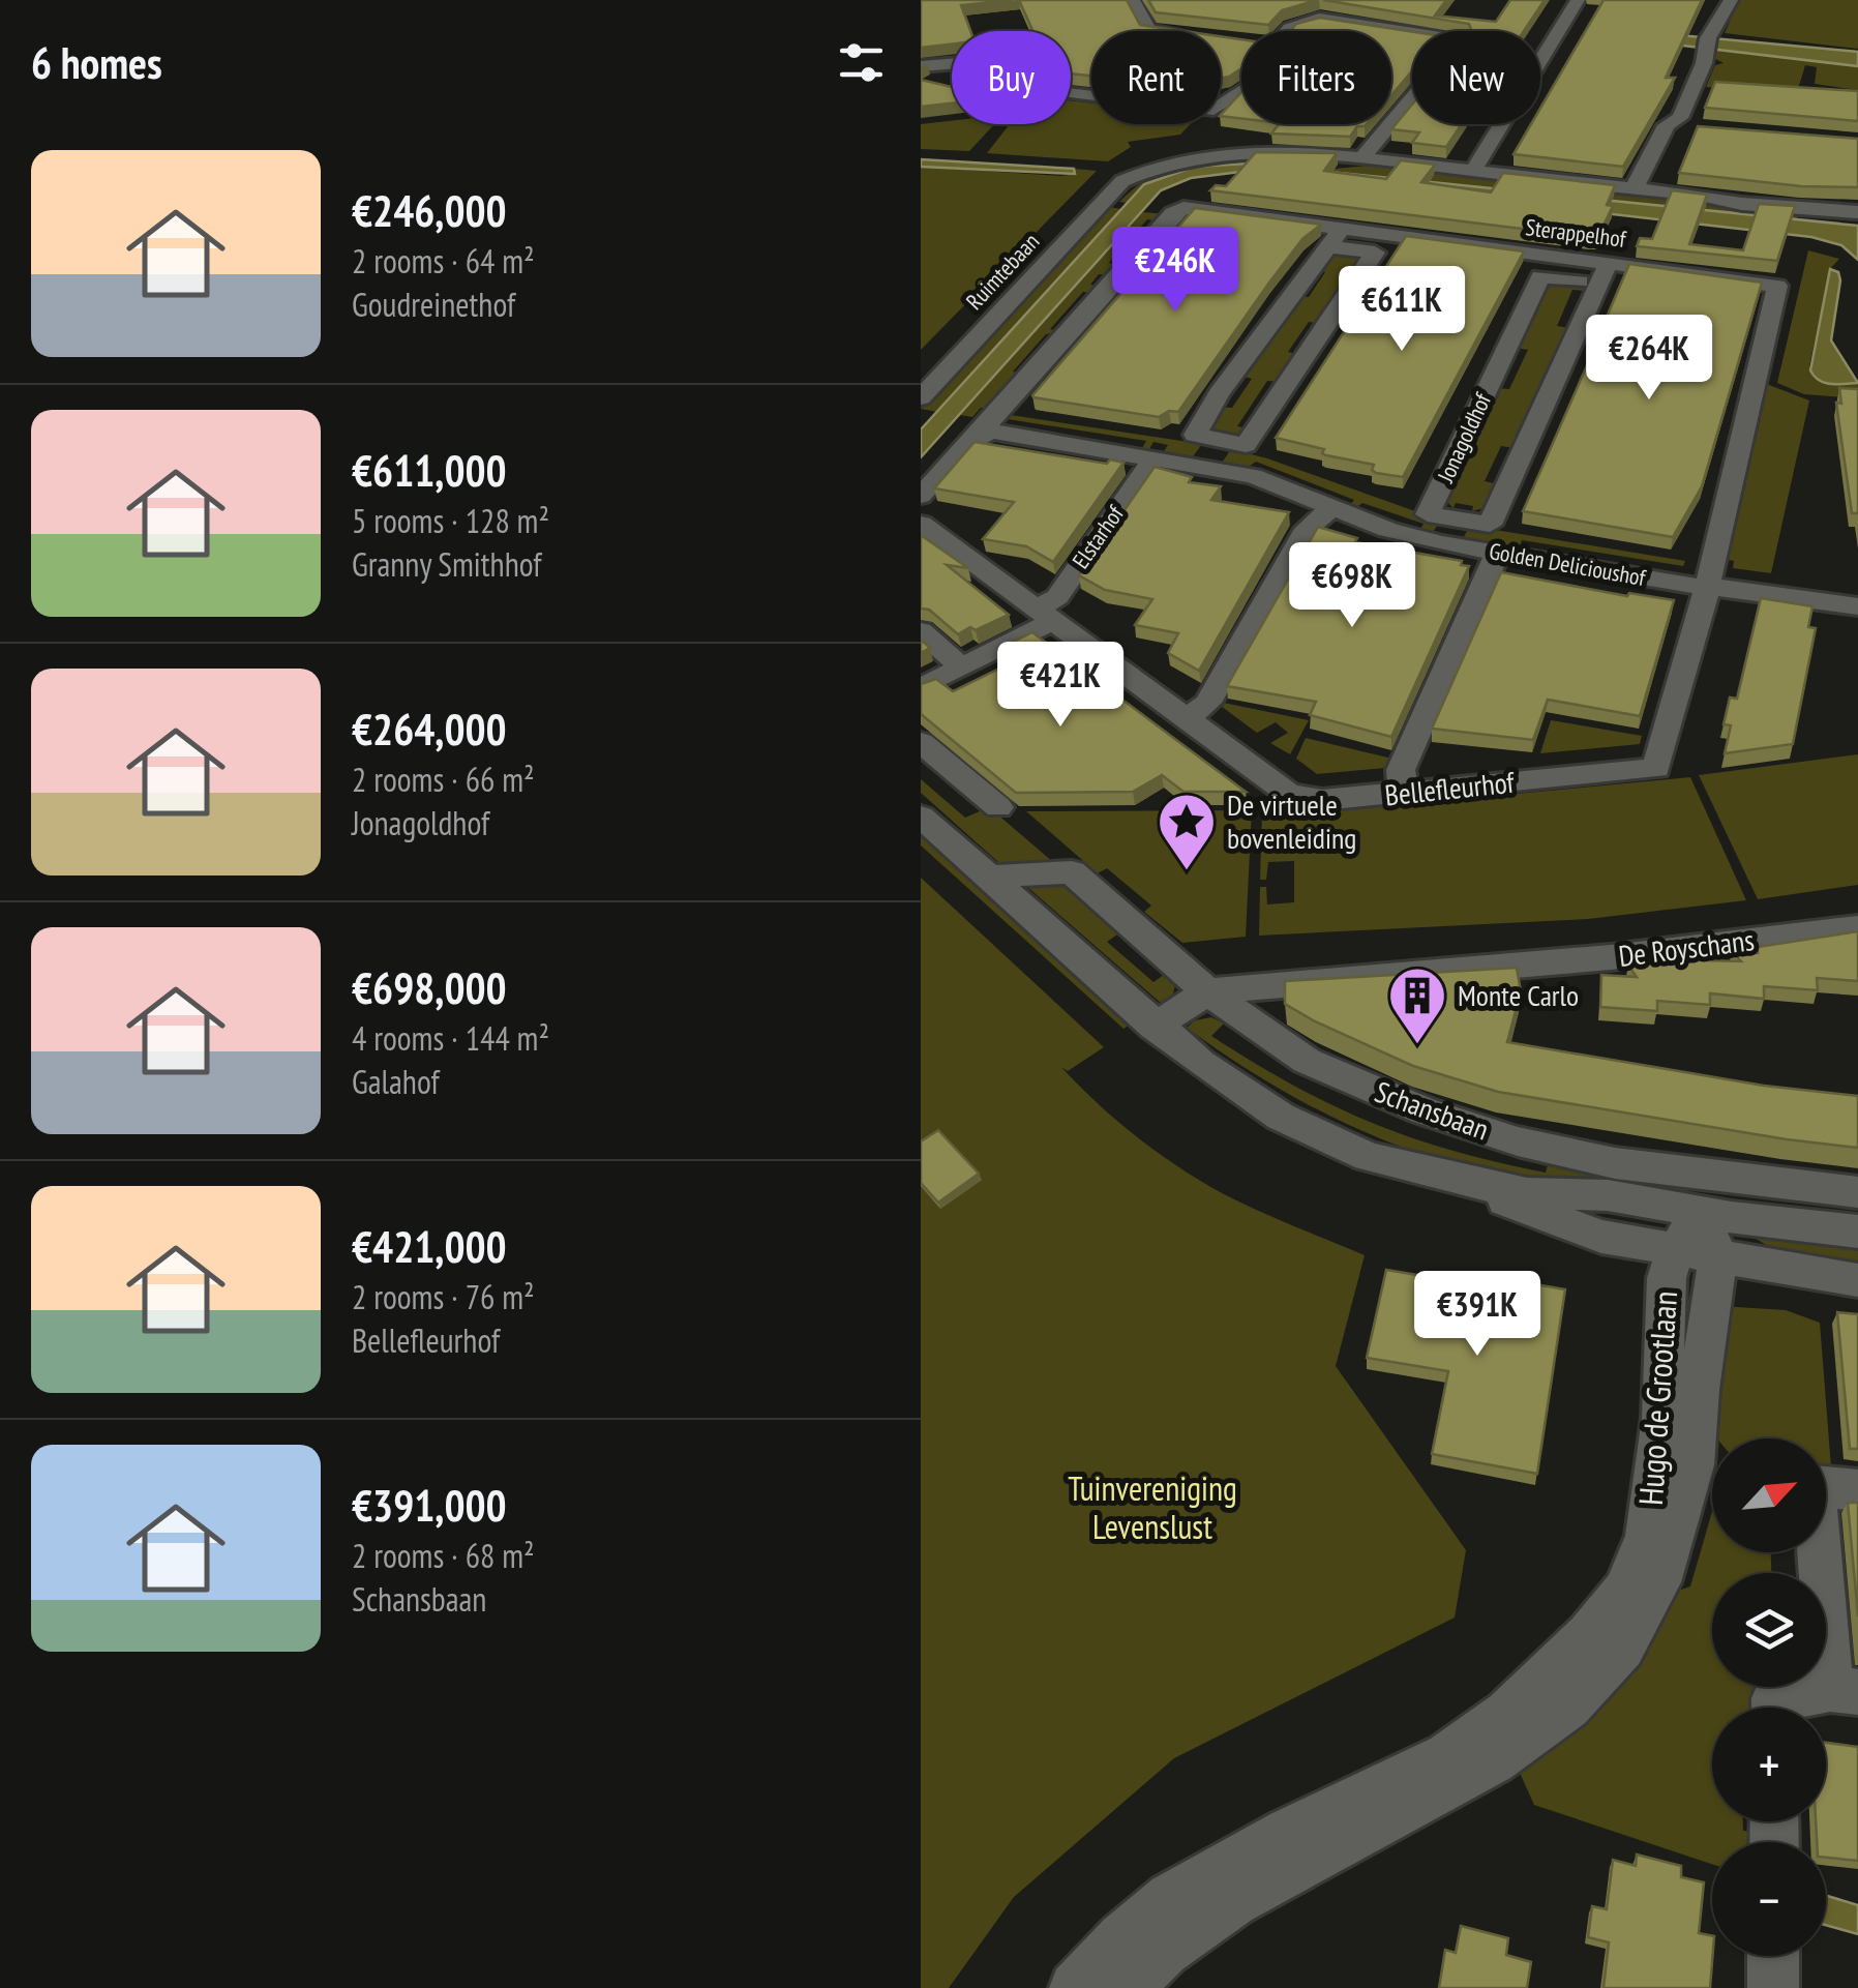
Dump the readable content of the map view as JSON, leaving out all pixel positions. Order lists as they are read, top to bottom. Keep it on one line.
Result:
{"streets":{"street":["Sterappelhof","Ruimtebaan","Jonagoldhof","Elstarhof","Golden Delicioushof","Bellefleurhof","De Royschans","Schansbaan","Hugo de Grootlaan"]},"crossings":[["Sterappelhof","Jonagoldhof"],["Sterappelhof","Golden Delicioushof"],["Sterappelhof","Bellefleurhof"],["Jonagoldhof","Golden Delicioushof"],["Elstarhof","Golden Delicioushof"],["Elstarhof","Bellefleurhof"],["Golden Delicioushof","Bellefleurhof"],["De Royschans","Schansbaan"],["Schansbaan","Hugo de Grootlaan"]],"parks":["Tuinvereniging Levenslust"],"places":{"place":["De virtuele bovenleiding"],"building":["Monte Carlo"]},"north":"top right","page":{"heading":"6 homes","chip":["Buy","Rent","Filters","New"],"list":[{"name":"€246,000","note":"2 rooms · 64 m² · Goudreinethof"},{"name":"€611,000","note":"5 rooms · 128 m² · Granny Smithhof"},{"name":"€264,000","note":"2 rooms · 66 m² · Jonagoldhof"},{"name":"€698,000","note":"4 rooms · 144 m² · Galahof"},{"name":"€421,000","note":"2 rooms · 76 m² · Bellefleurhof"},{"name":"€391,000","note":"2 rooms · 68 m² · Schansbaan"}],"price":["€246K","€611K","€264K","€698K","€421K","€391K"],"map_buttons":["+","−"]}}
